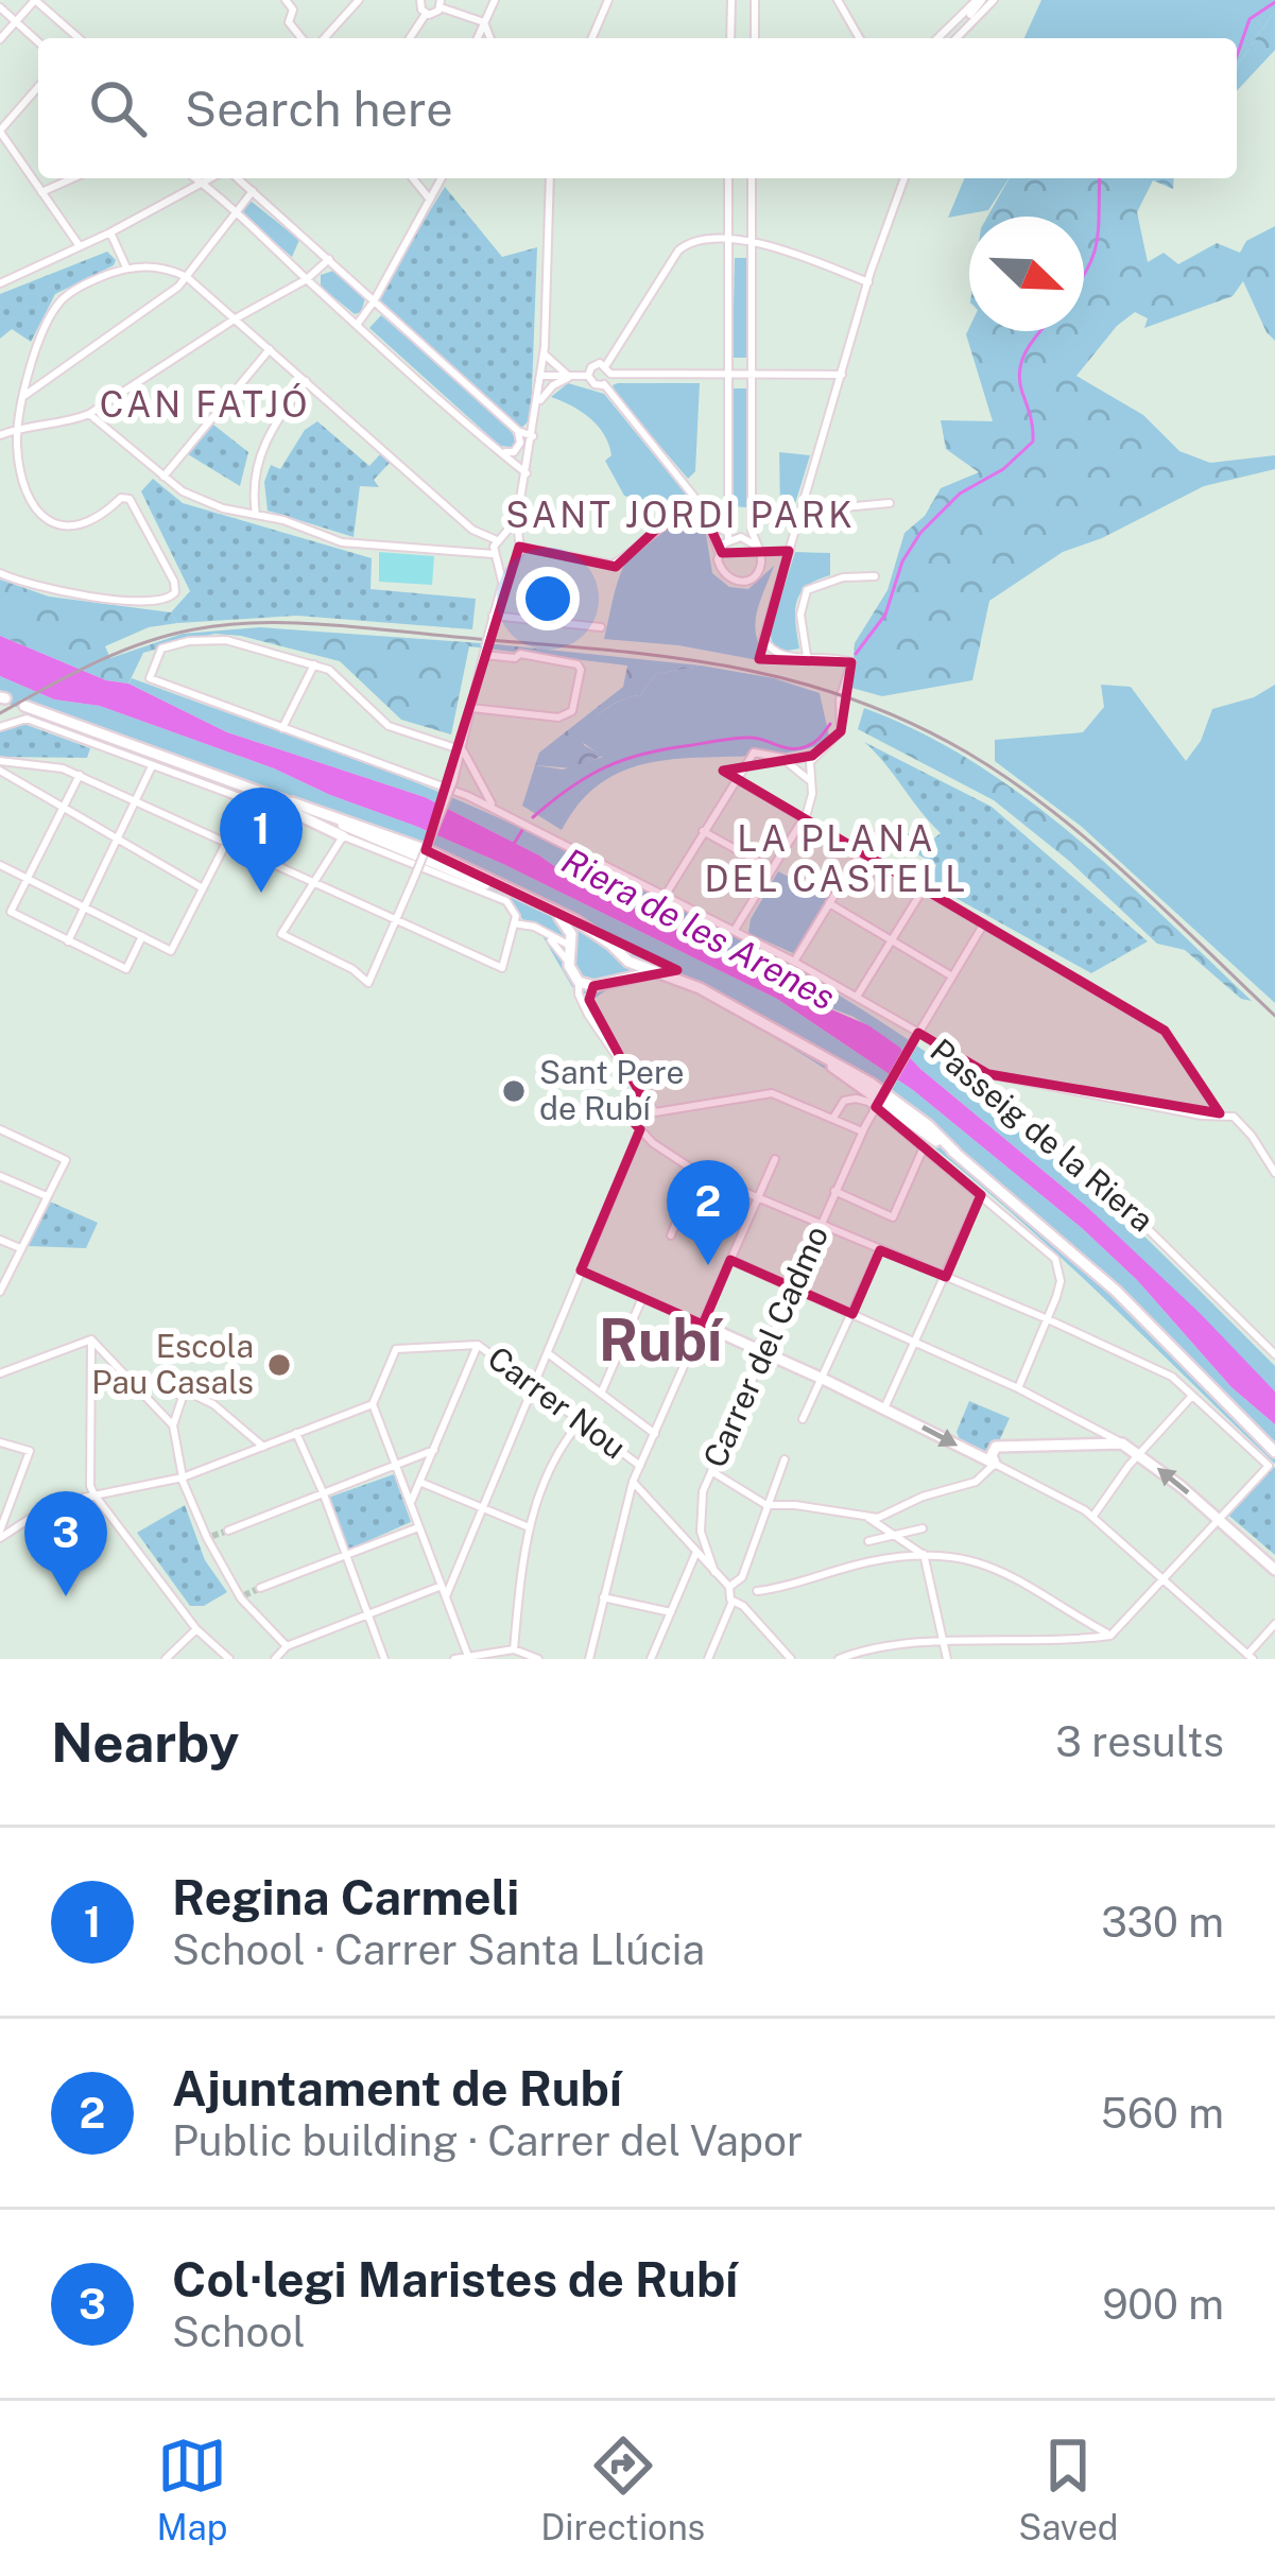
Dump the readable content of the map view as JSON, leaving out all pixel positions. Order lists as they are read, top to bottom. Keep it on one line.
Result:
{"streets":{"street":["Passeig de la Riera","Carrer del Cadmo","Carrer Nou"]},"crossings":[["Passeig de la Riera","Carrer del Cadmo"]],"districts":["CAN FATJÓ","SANT JORDI PARK","LA PLANA DEL CASTELL","Rubí"],"water":["Riera de les Arenes"],"places":["Sant Pere de Rubí","Escola Pau Casals"],"north":"bottom right","page":{"search":"Search here","pins":["1","2","3"],"heading":["Nearby","3 results"],"list":[{"mark":"1","name":"Regina Carmeli","note":"School · Carrer Santa Llúcia","value":"330 m"},{"mark":"2","name":"Ajuntament de Rubí","note":"Public building · Carrer del Vapor","value":"560 m"},{"mark":"3","name":"Col·legi Maristes de Rubí","note":"School","value":"900 m"}],"nav":["Map","Directions","Saved"]}}
